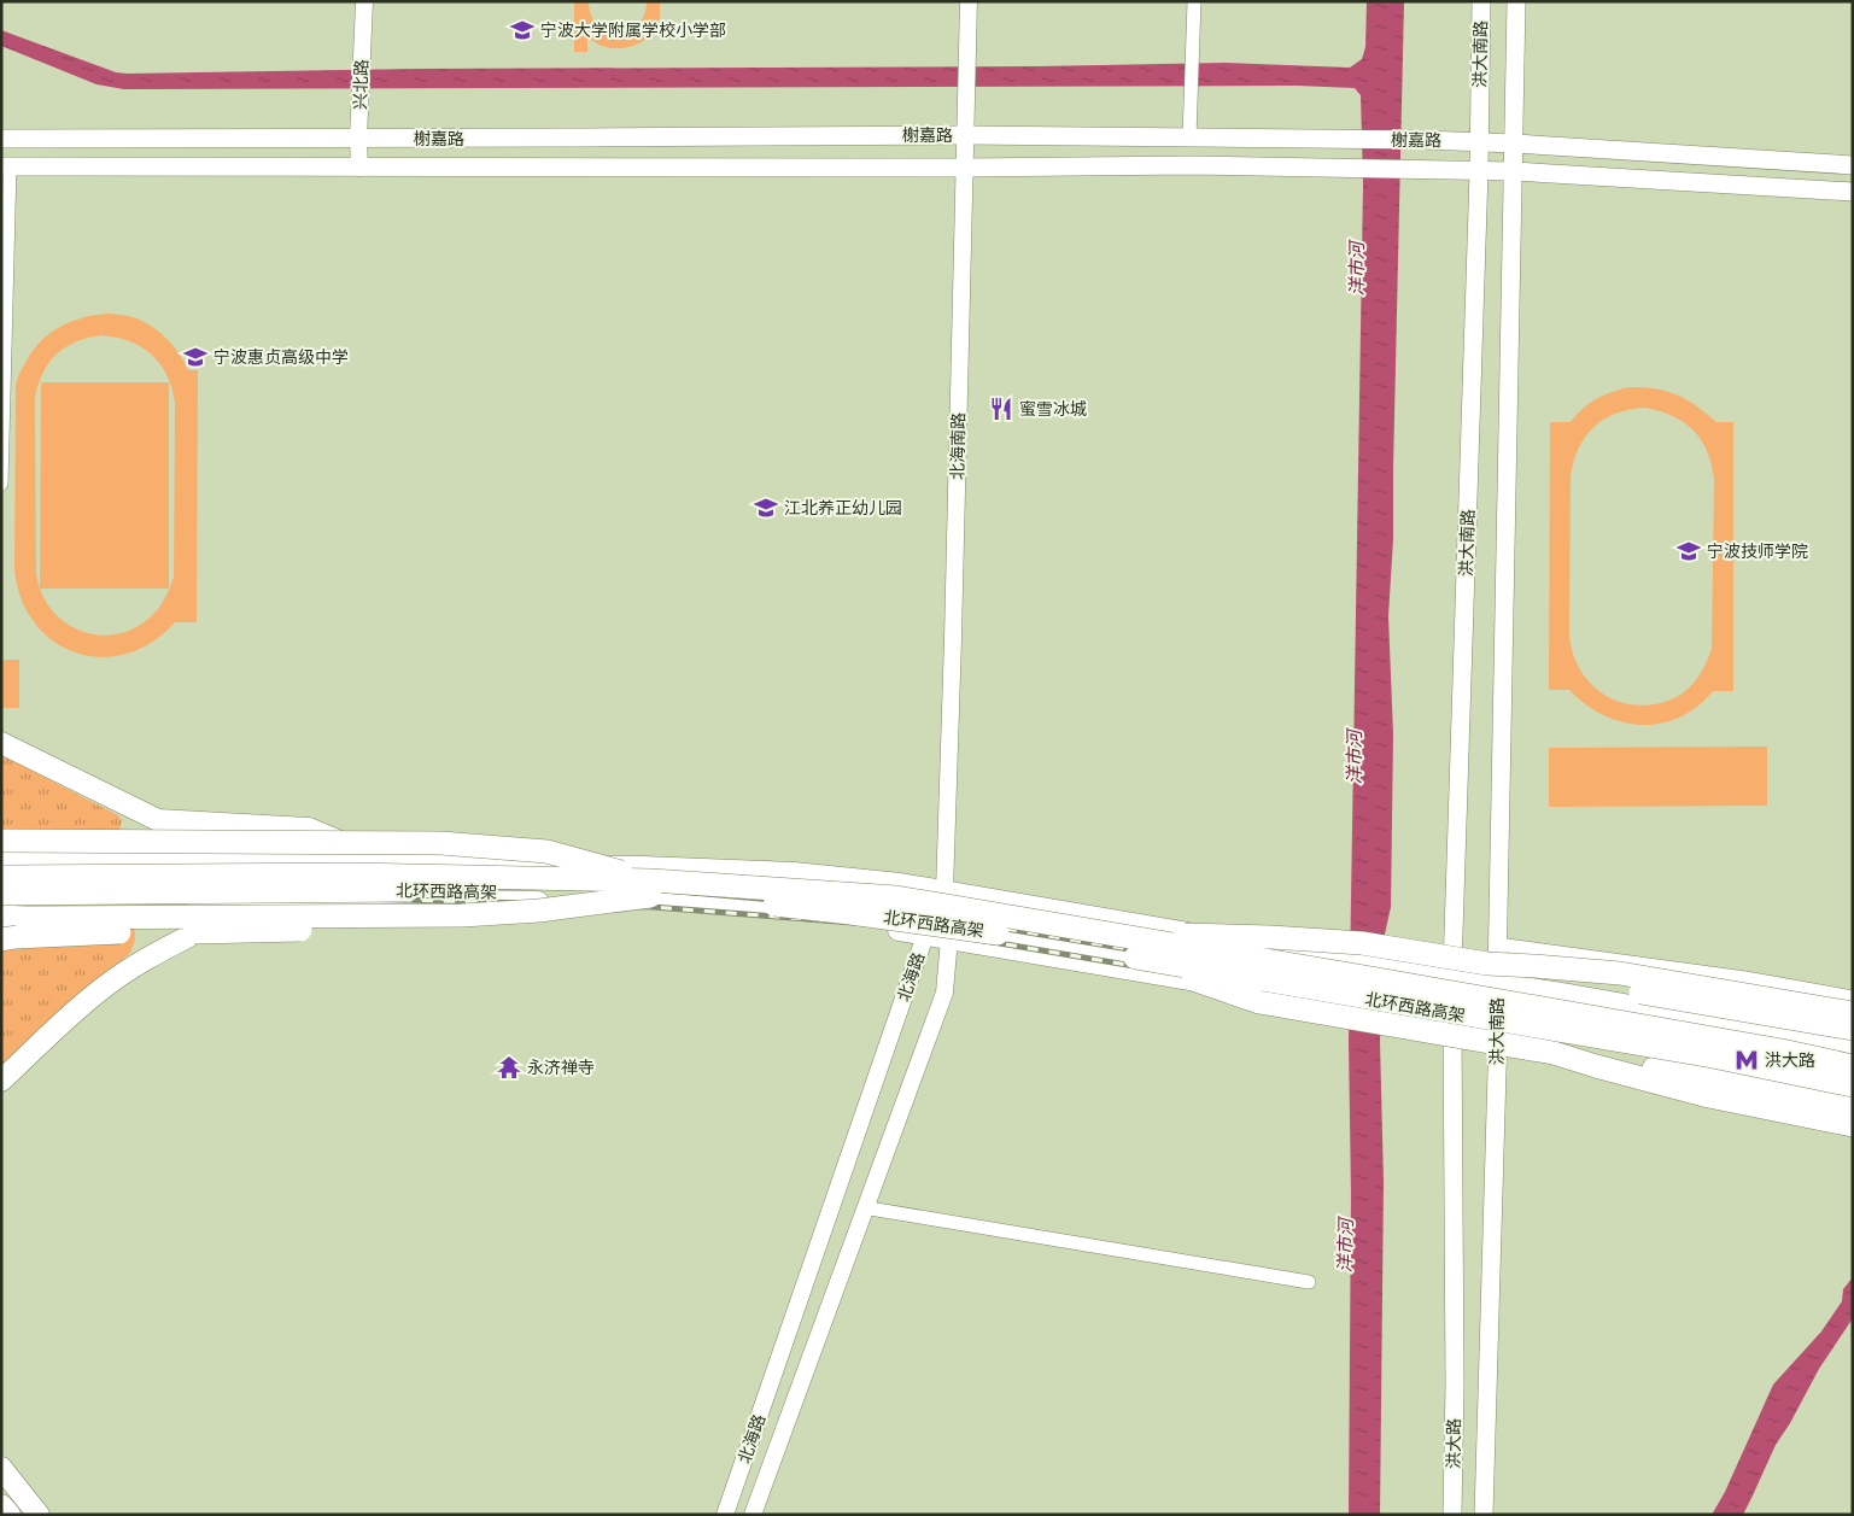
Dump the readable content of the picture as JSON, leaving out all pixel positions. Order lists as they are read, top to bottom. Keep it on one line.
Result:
{"streets":{"highway":["北环西路高架"],"main road":["洪大南路","榭嘉路","洪大路"],"street":["兴北路","北海南路","北海路"]},"crossings":[["洪大南路","榭嘉路"],["洪大南路","洪大路"],["兴北路","榭嘉路"],["榭嘉路","北海南路"],["北海南路","北海路"]],"water":["洋市河"],"places":{"school or university":["宁波大学附属学校小学部","宁波惠贞高级中学","江北养正幼儿园","宁波技师学院"],"restaurant":["蜜雪冰城"],"metro station":["洪大路"],"temple":["永济禅寺"]}}
